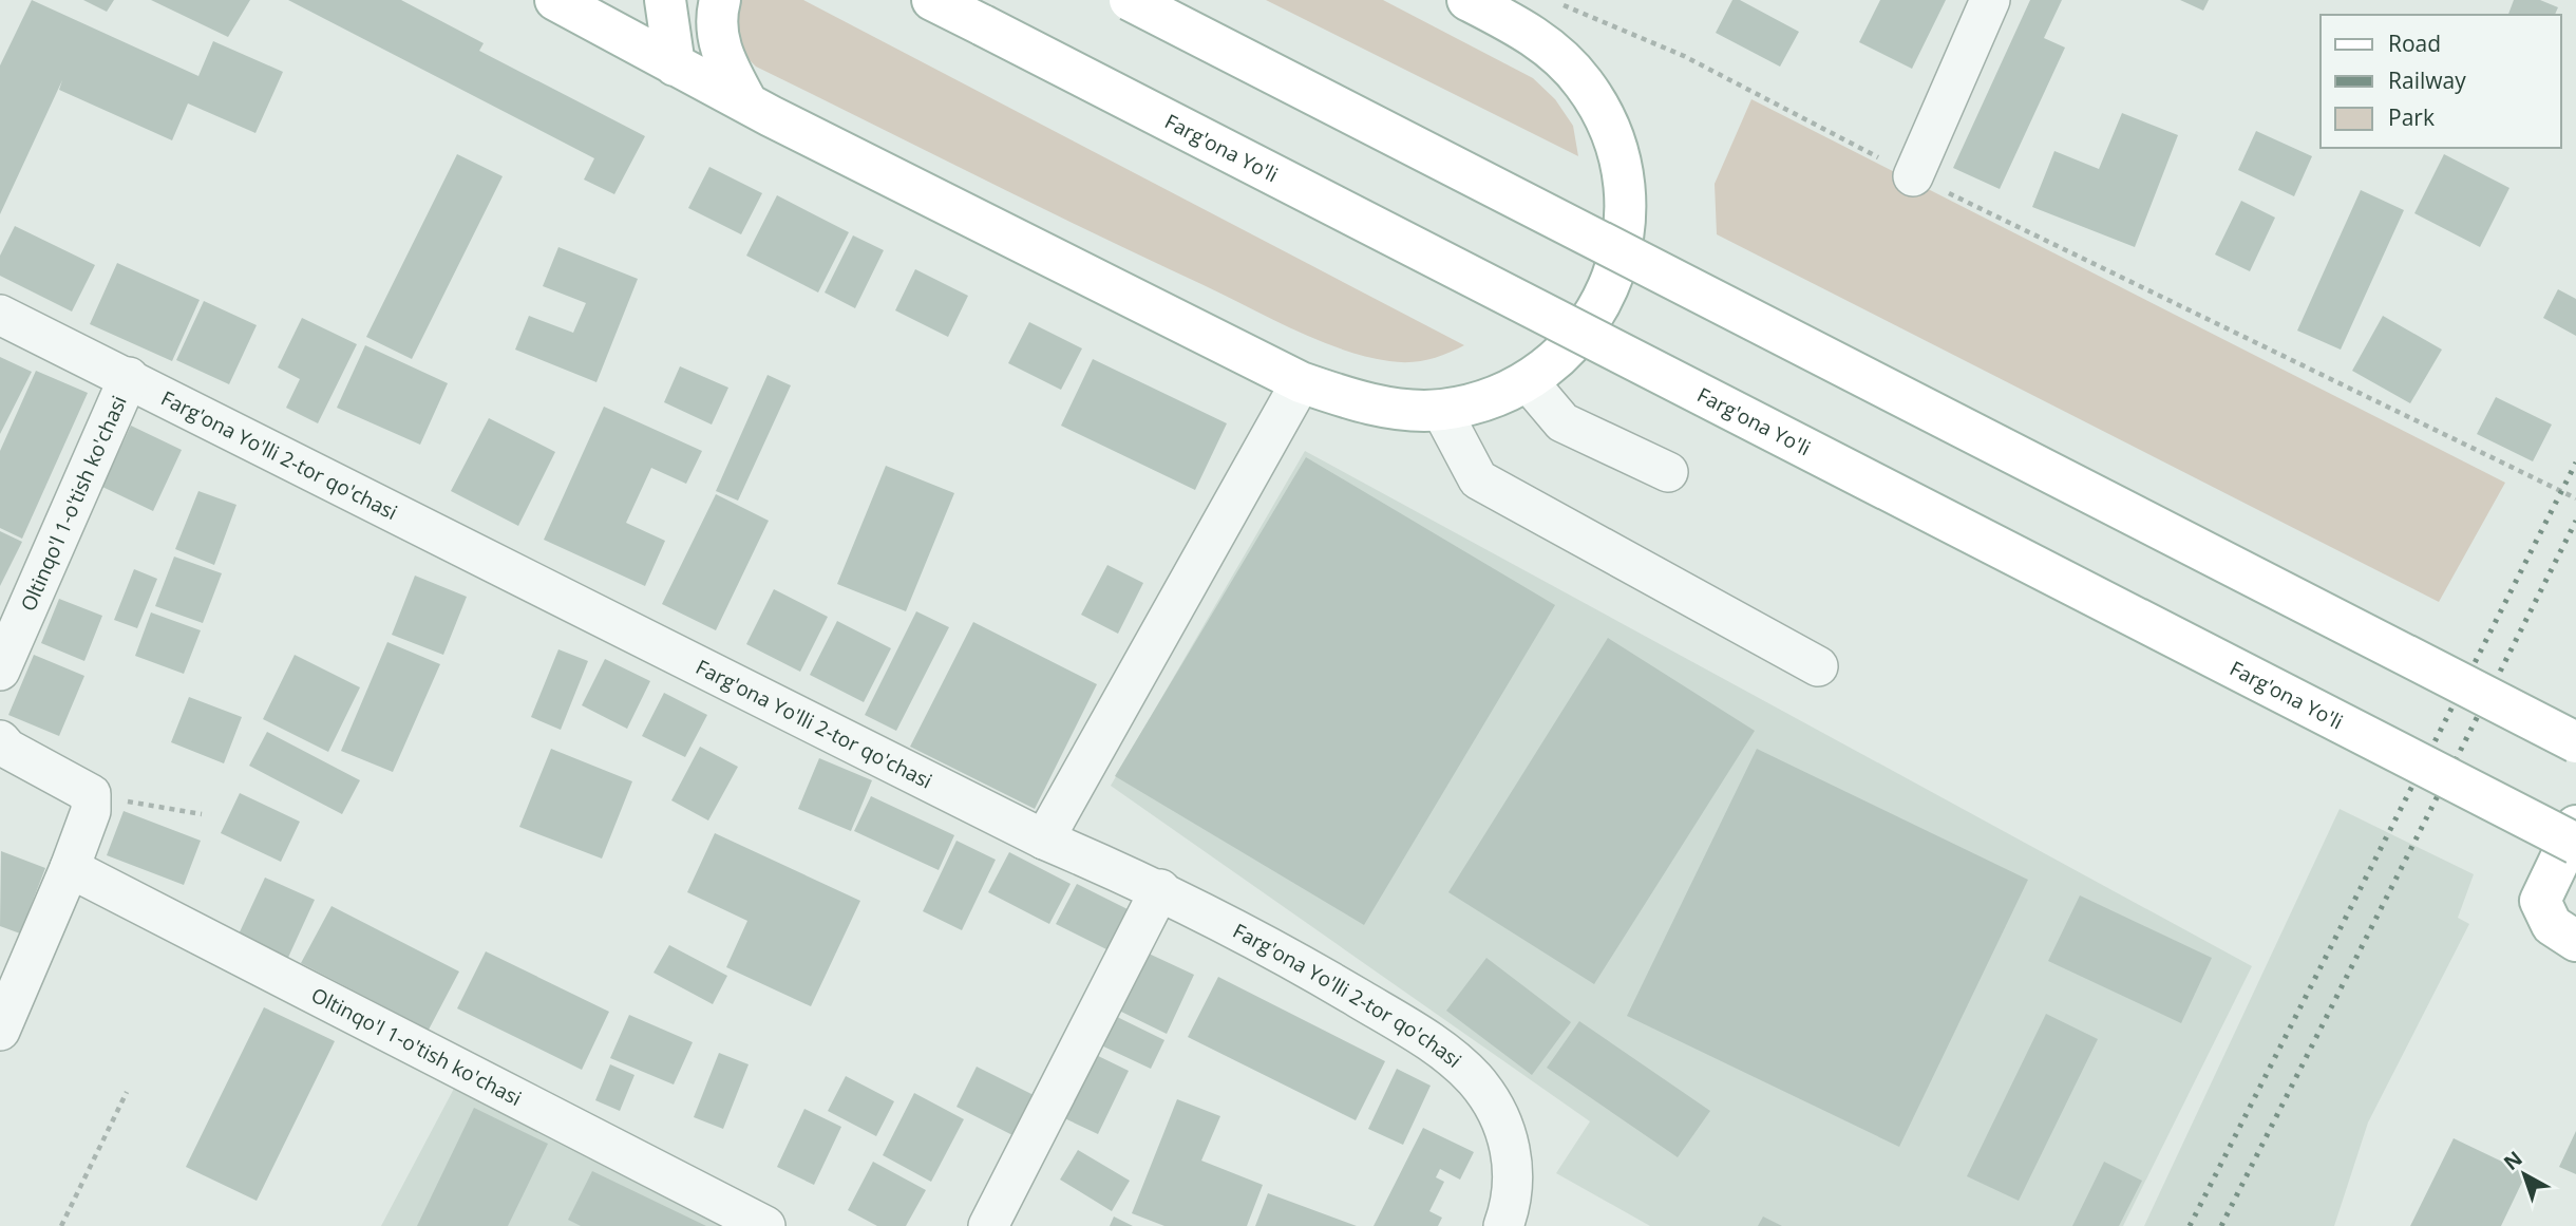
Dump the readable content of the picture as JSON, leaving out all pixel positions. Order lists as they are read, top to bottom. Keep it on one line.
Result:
{"streets":{"main road":["Farg'ona Yo'li"],"street":["Farg'ona Yo'lli 2-tor qo'chasi","Oltinqo'l 1-o'tish ko'chasi"]},"crossings":[["Farg'ona Yo'lli 2-tor qo'chasi","Oltinqo'l 1-o'tish ko'chasi"]],"legend":["Road","Railway","Park"],"north":"top left"}
